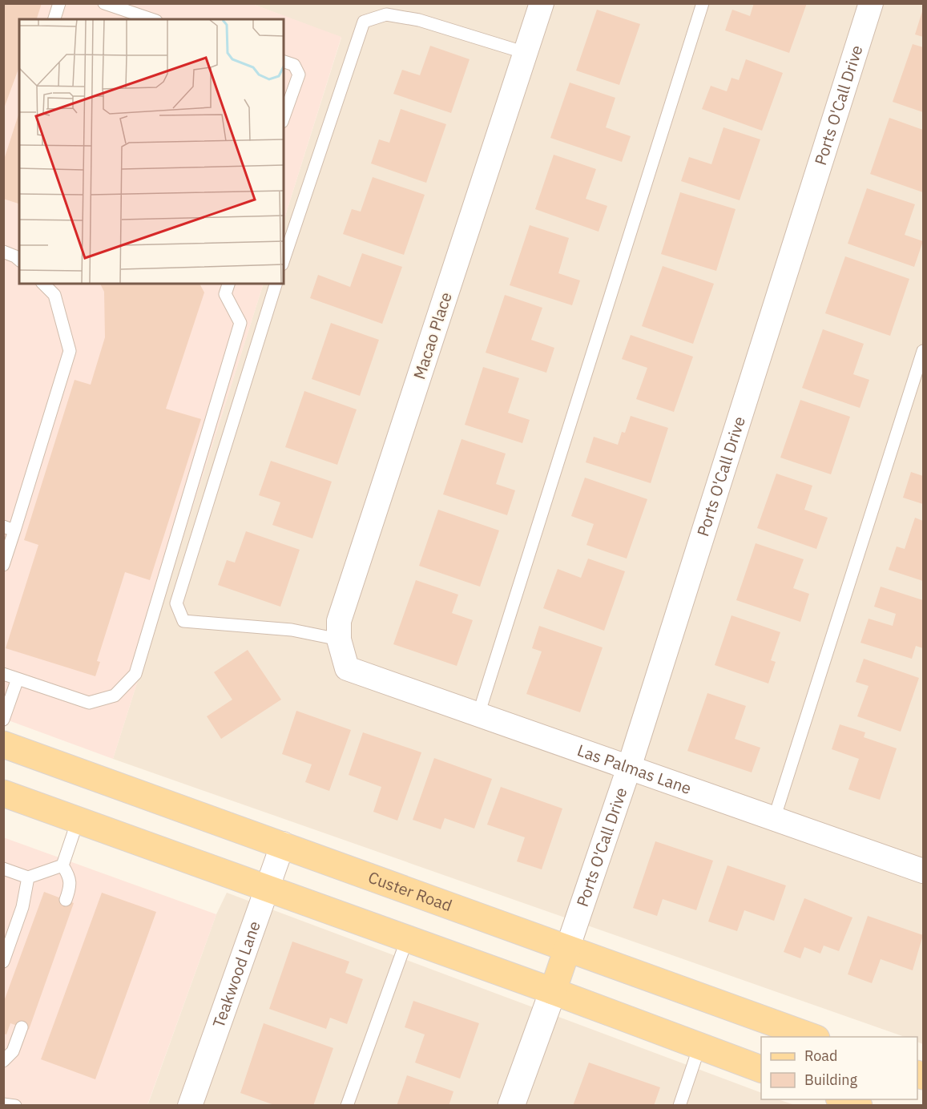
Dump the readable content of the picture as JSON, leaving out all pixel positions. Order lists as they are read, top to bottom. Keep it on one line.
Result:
{"streets":{"main road":["Custer Road"],"street":["Ports O'Call Drive","Macao Place","Las Palmas Lane","Teakwood Lane"]},"crossings":[["Ports O'Call Drive","Las Palmas Lane"],["Ports O'Call Drive","Custer Road"],["Macao Place","Las Palmas Lane"],["Custer Road","Teakwood Lane"]],"legend":["Road","Building"]}
